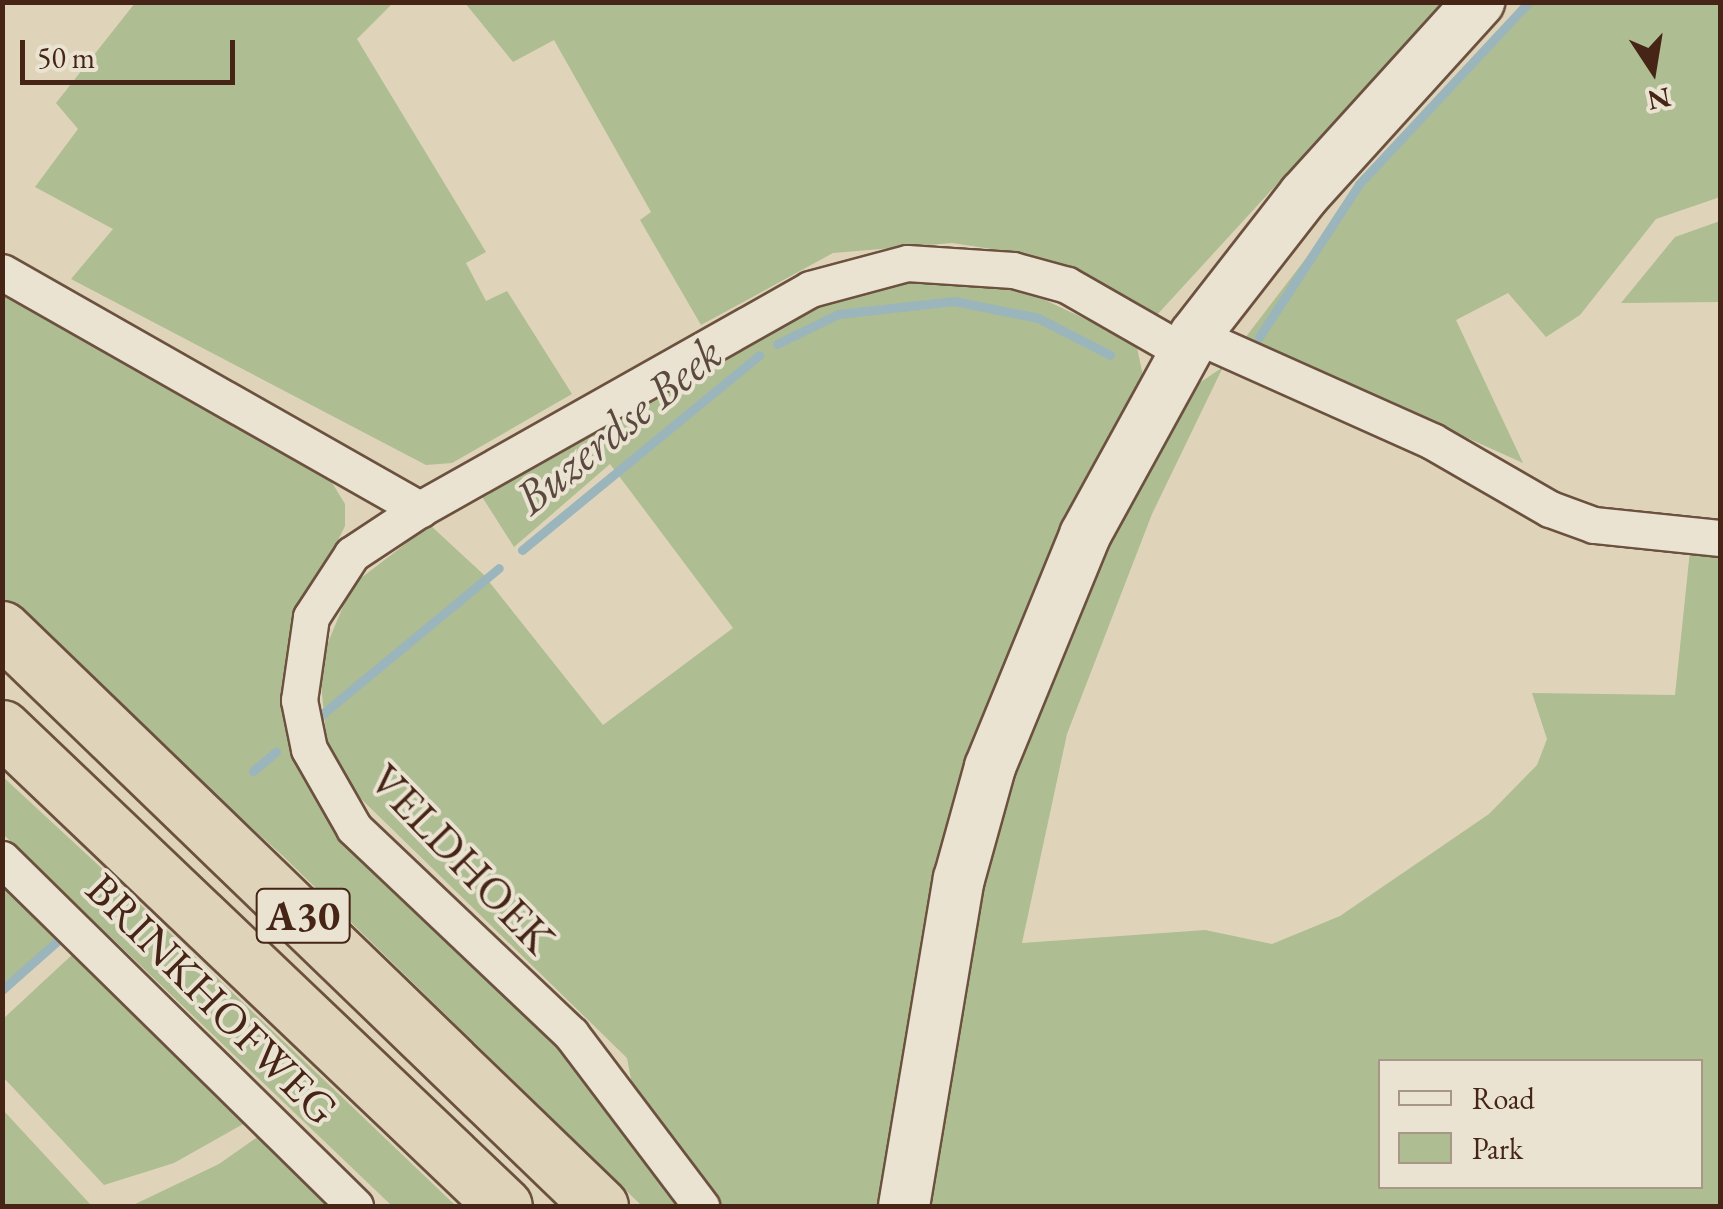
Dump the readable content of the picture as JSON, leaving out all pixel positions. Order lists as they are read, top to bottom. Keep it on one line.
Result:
{"streets":{"highway":["A30"],"street":["VELDHOEK","BRINKHOFWEG"]},"water":["Buzerdse Beek"],"legend":["Road","Park"],"scale_bar":"50 m","north":"bottom"}
